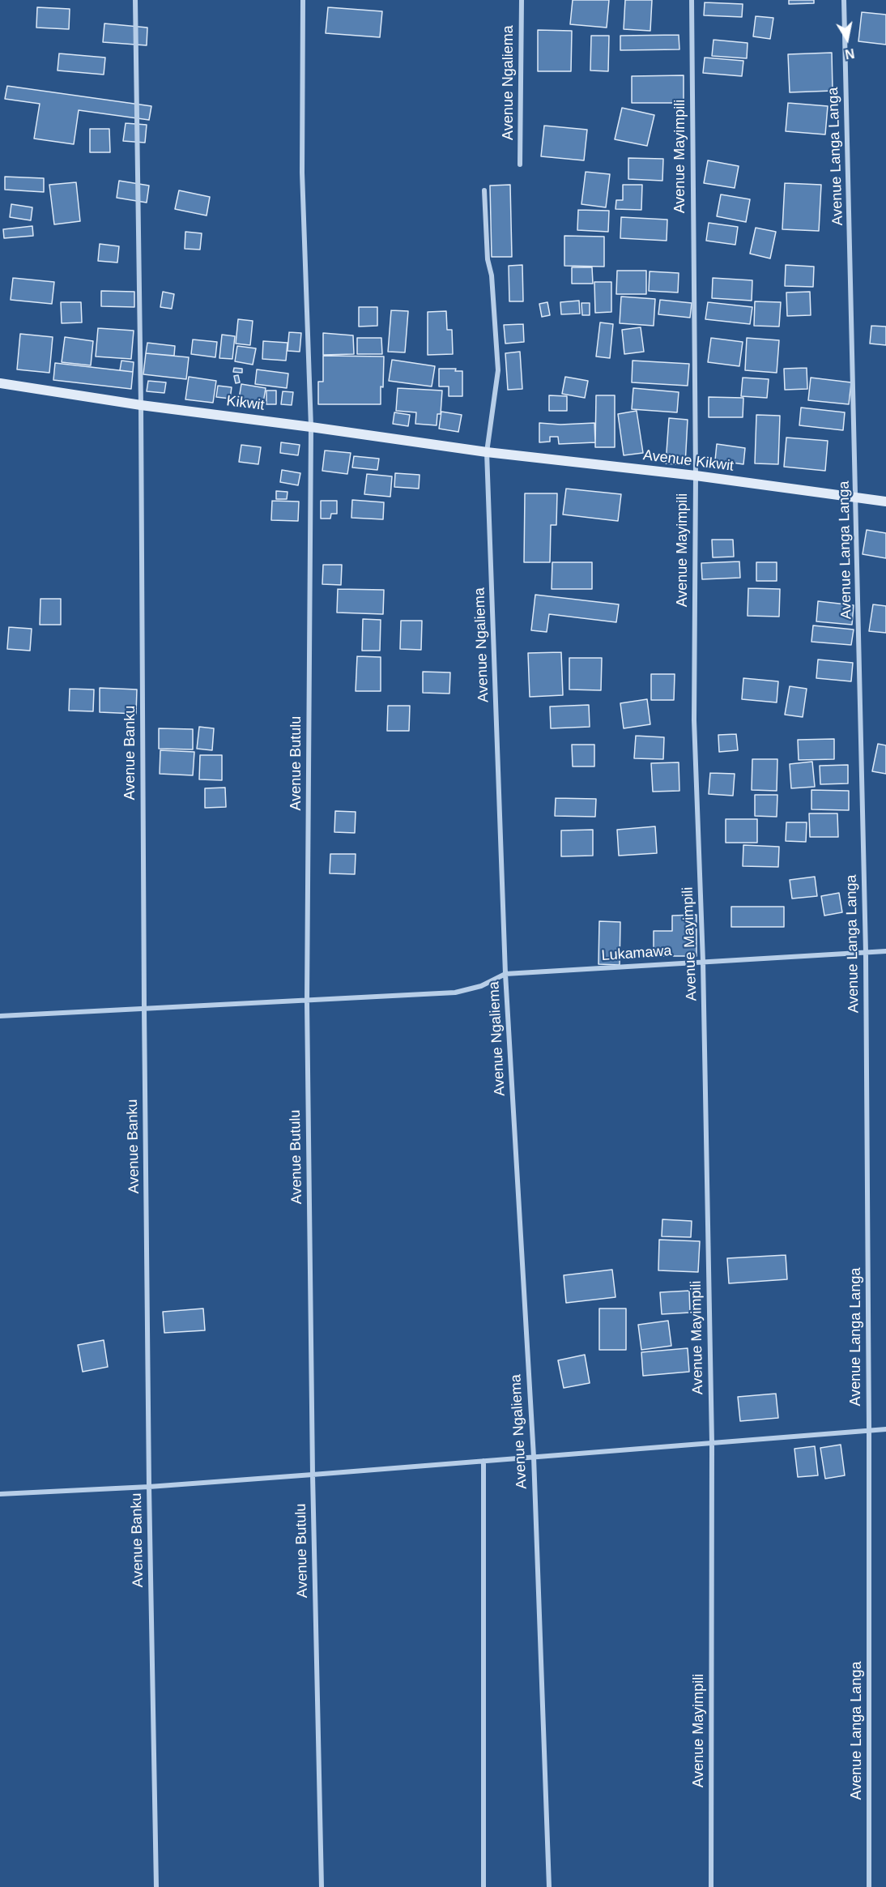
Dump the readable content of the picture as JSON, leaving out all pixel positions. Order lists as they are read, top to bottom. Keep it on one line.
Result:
{"streets":{"main road":["Kikwit","Avenue Kikwit"],"street":["Avenue Ngaliema","Avenue Mayimpili","Avenue Langa Langa","Avenue Banku","Avenue Butulu","Lukamawa"]},"crossings":[["Avenue Ngaliema","Kikwit"],["Avenue Ngaliema","Avenue Kikwit"],["Avenue Ngaliema","Lukamawa"],["Avenue Mayimpili","Avenue Kikwit"],["Avenue Mayimpili","Lukamawa"],["Avenue Langa Langa","Avenue Kikwit"],["Avenue Langa Langa","Lukamawa"],["Kikwit","Avenue Kikwit"],["Kikwit","Avenue Banku"],["Kikwit","Avenue Butulu"]],"north":"bottom"}
